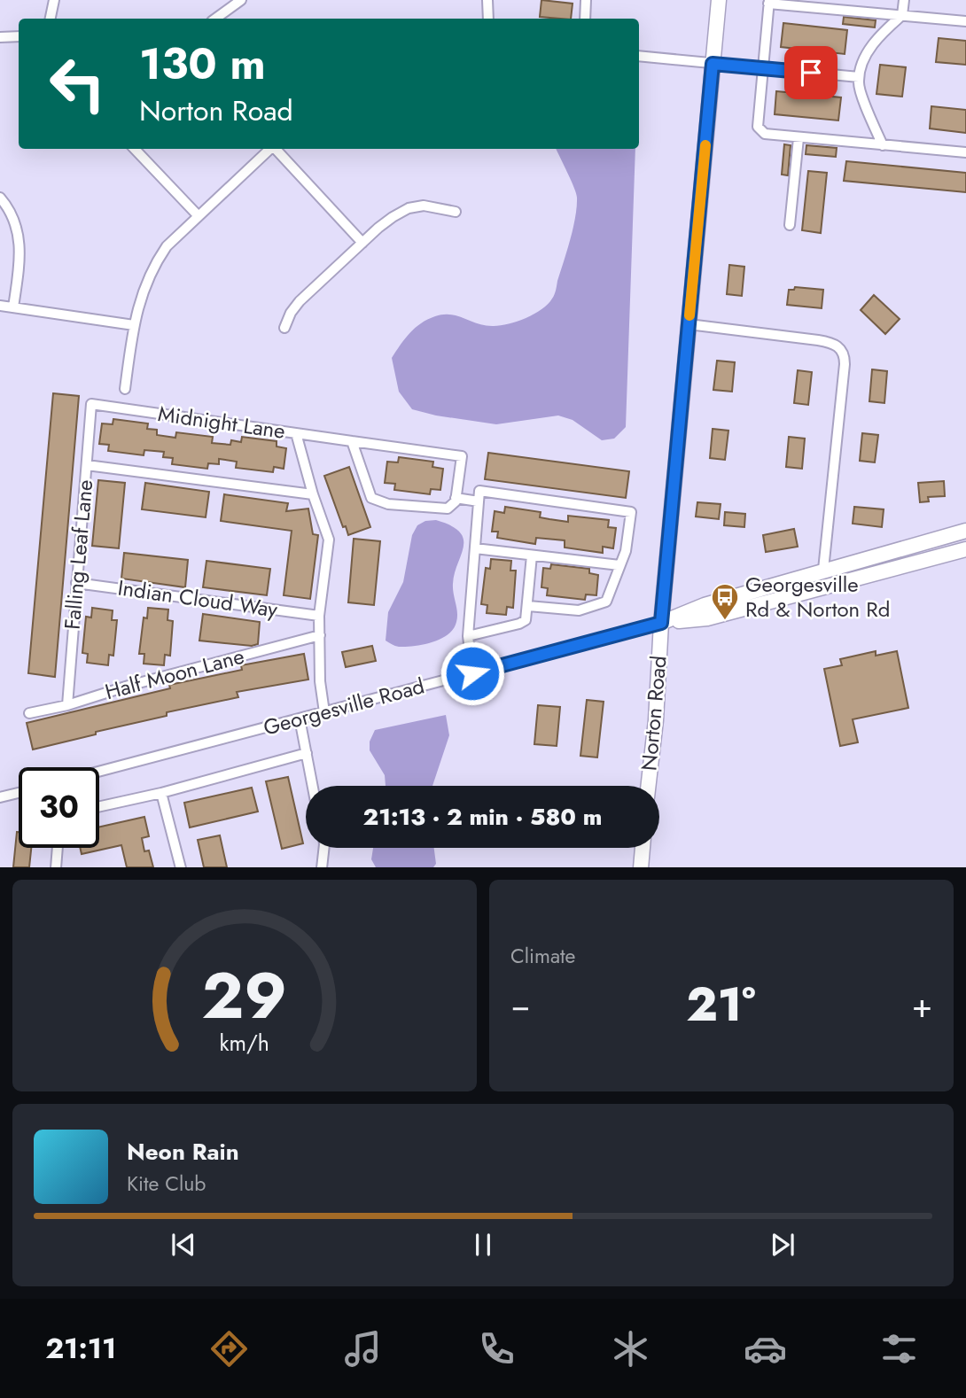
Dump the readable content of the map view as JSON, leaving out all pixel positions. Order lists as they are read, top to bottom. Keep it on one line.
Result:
{"streets":{"main road":["Georgesville Road","Norton Road"],"street":["Midnight Lane","Falling Leaf Lane","Indian Cloud Way","Half Moon Lane"]},"crossings":[["Midnight Lane","Falling Leaf Lane"],["Falling Leaf Lane","Indian Cloud Way"],["Falling Leaf Lane","Half Moon Lane"],["Georgesville Road","Norton Road"]],"places":{"bus stop":["Georgesville Rd & Norton Rd"]},"page":{"turn":["130 m","Norton Road"],"limit":"30","trip":"21:13 · 2 min · 580 m","tile":"Climate","heat":["−","21°","+"],"song":["Neon Rain","Kite Club"],"tabs":"21:11","gauge":["29","km/h"]}}
